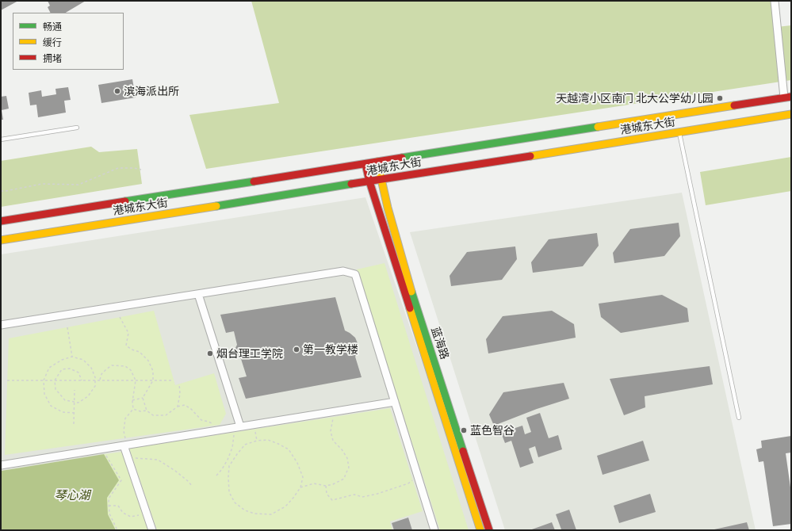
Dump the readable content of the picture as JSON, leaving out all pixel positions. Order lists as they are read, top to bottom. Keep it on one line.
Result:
{"streets":{"main road":["港城东大街","蓝海路"]},"crossings":[["港城东大街","蓝海路"]],"water":["琴心湖"],"places":["滨海派出所","天越湾小区南门 北大公学幼儿园","第一教学楼","烟台理工学院","蓝色智谷"],"legend":["畅通","缓行","拥堵"]}
